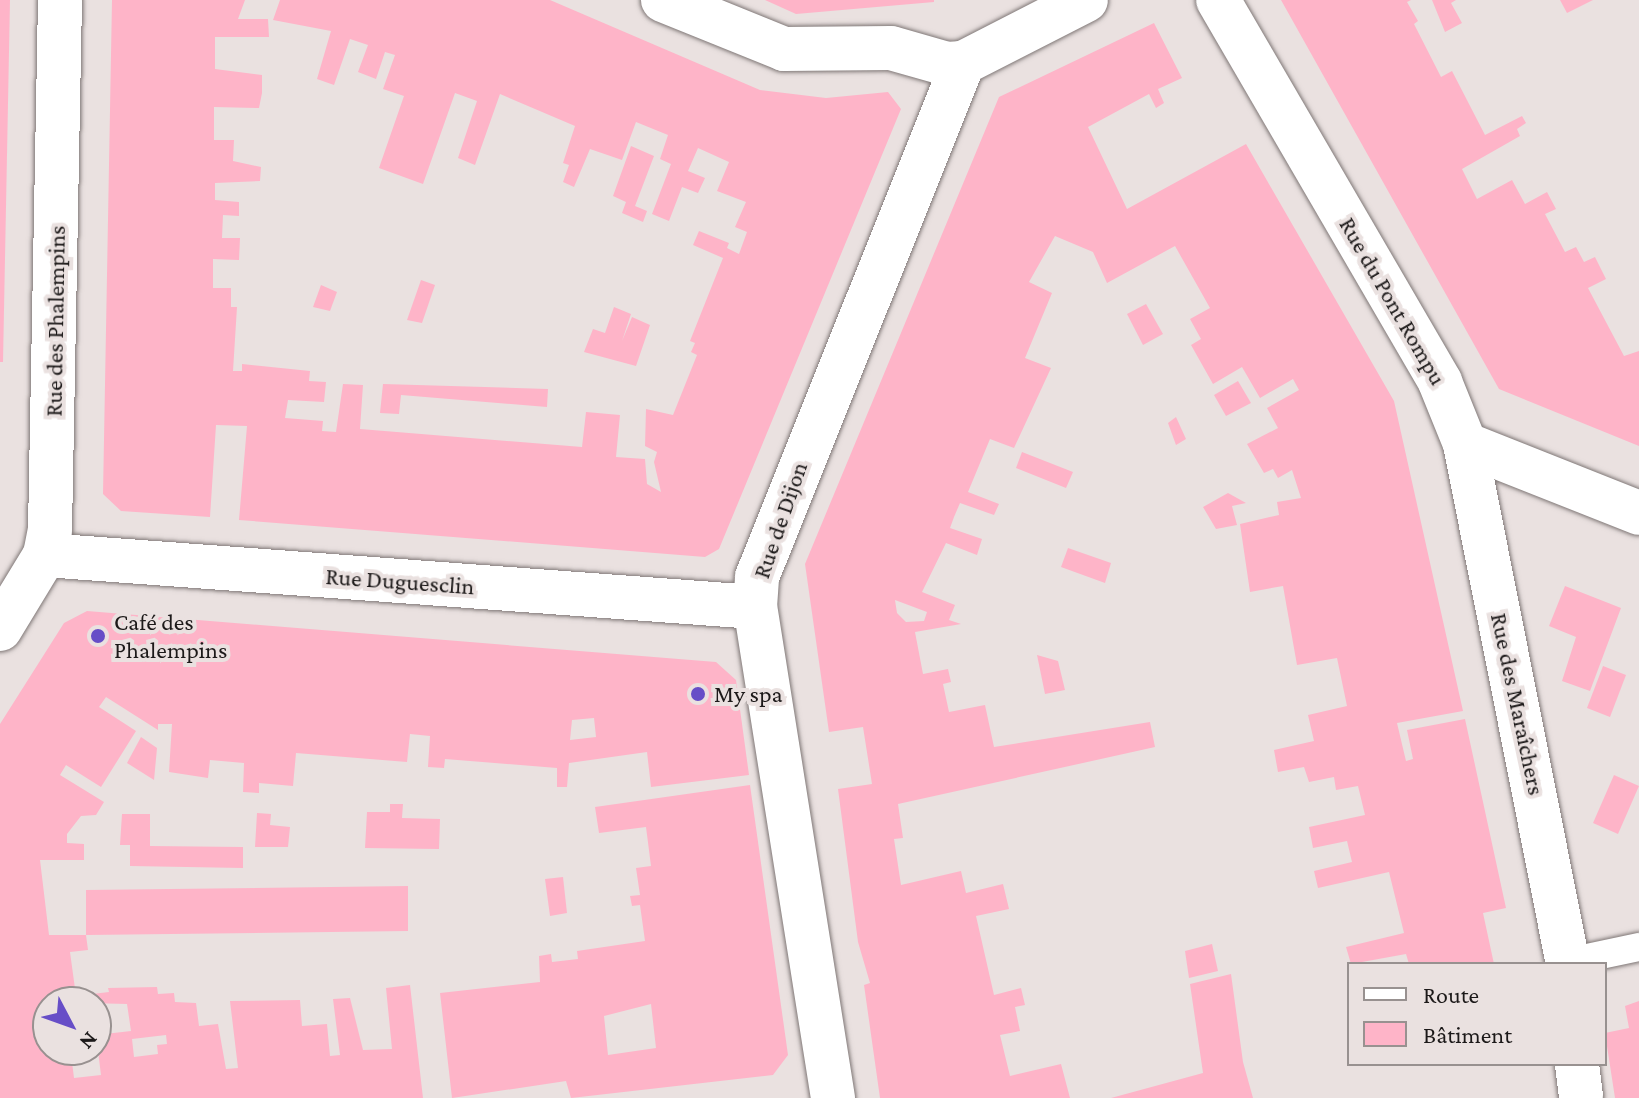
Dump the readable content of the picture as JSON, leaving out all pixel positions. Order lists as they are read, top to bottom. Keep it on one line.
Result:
{"streets":{"street":["Rue du Pont Rompu","Rue des Phalempins","Rue de Dijon","Rue Duguesclin","Rue des Maraîchers"]},"crossings":[["Rue du Pont Rompu","Rue des Maraîchers"],["Rue des Phalempins","Rue Duguesclin"],["Rue de Dijon","Rue Duguesclin"]],"places":["Café des Phalempins","My spa"],"legend":["Route","Bâtiment"],"north":"bottom right"}
